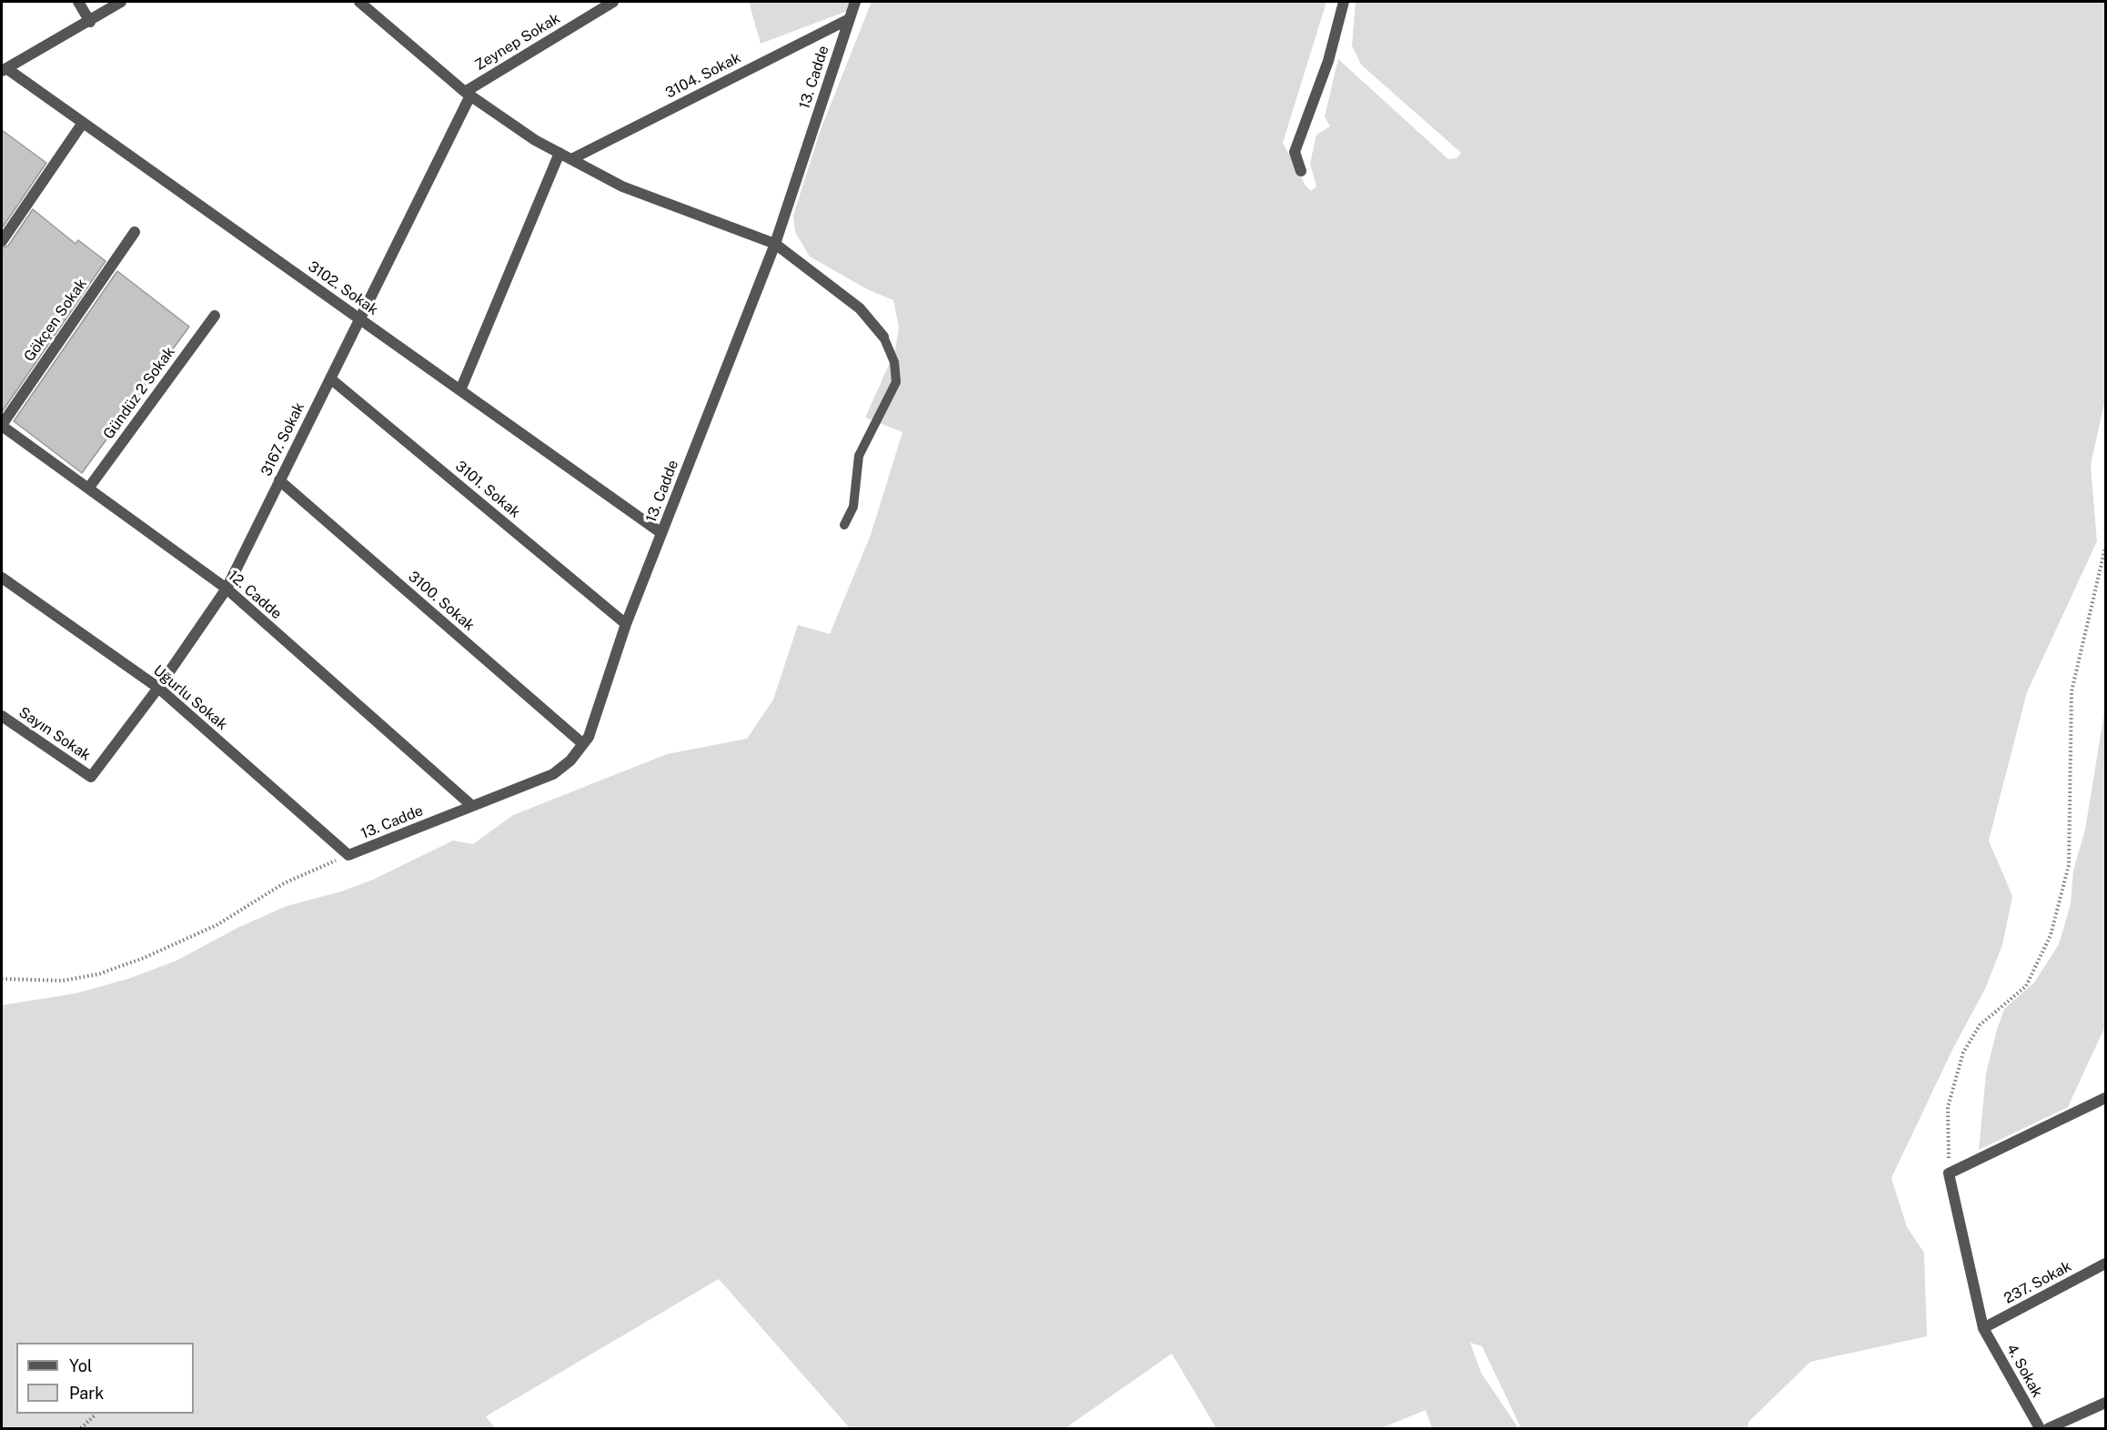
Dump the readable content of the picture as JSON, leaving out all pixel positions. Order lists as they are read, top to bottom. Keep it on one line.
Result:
{"streets":{"street":["Zeynep Sokak","3104. Sokak","13. Cadde","3102. Sokak","Gökçen Sokak","Gündüz 2 Sokak","3167. Sokak","3101. Sokak","12. Cadde","3100. Sokak","Uğurlu Sokak","Sayın Sokak","237. Sokak","4. Sokak"]},"crossings":[["Zeynep Sokak","3167. Sokak"],["3104. Sokak","13. Cadde"],["13. Cadde","3102. Sokak"],["13. Cadde","3101. Sokak"],["13. Cadde","12. Cadde"],["13. Cadde","3100. Sokak"],["13. Cadde","Uğurlu Sokak"],["3102. Sokak","3167. Sokak"],["Gökçen Sokak","12. Cadde"],["Gündüz 2 Sokak","12. Cadde"],["3167. Sokak","3101. Sokak"],["3167. Sokak","12. Cadde"],["3167. Sokak","3100. Sokak"],["3167. Sokak","Uğurlu Sokak"],["3167. Sokak","Sayın Sokak"],["237. Sokak","4. Sokak"]],"legend":["Yol","Park"]}
